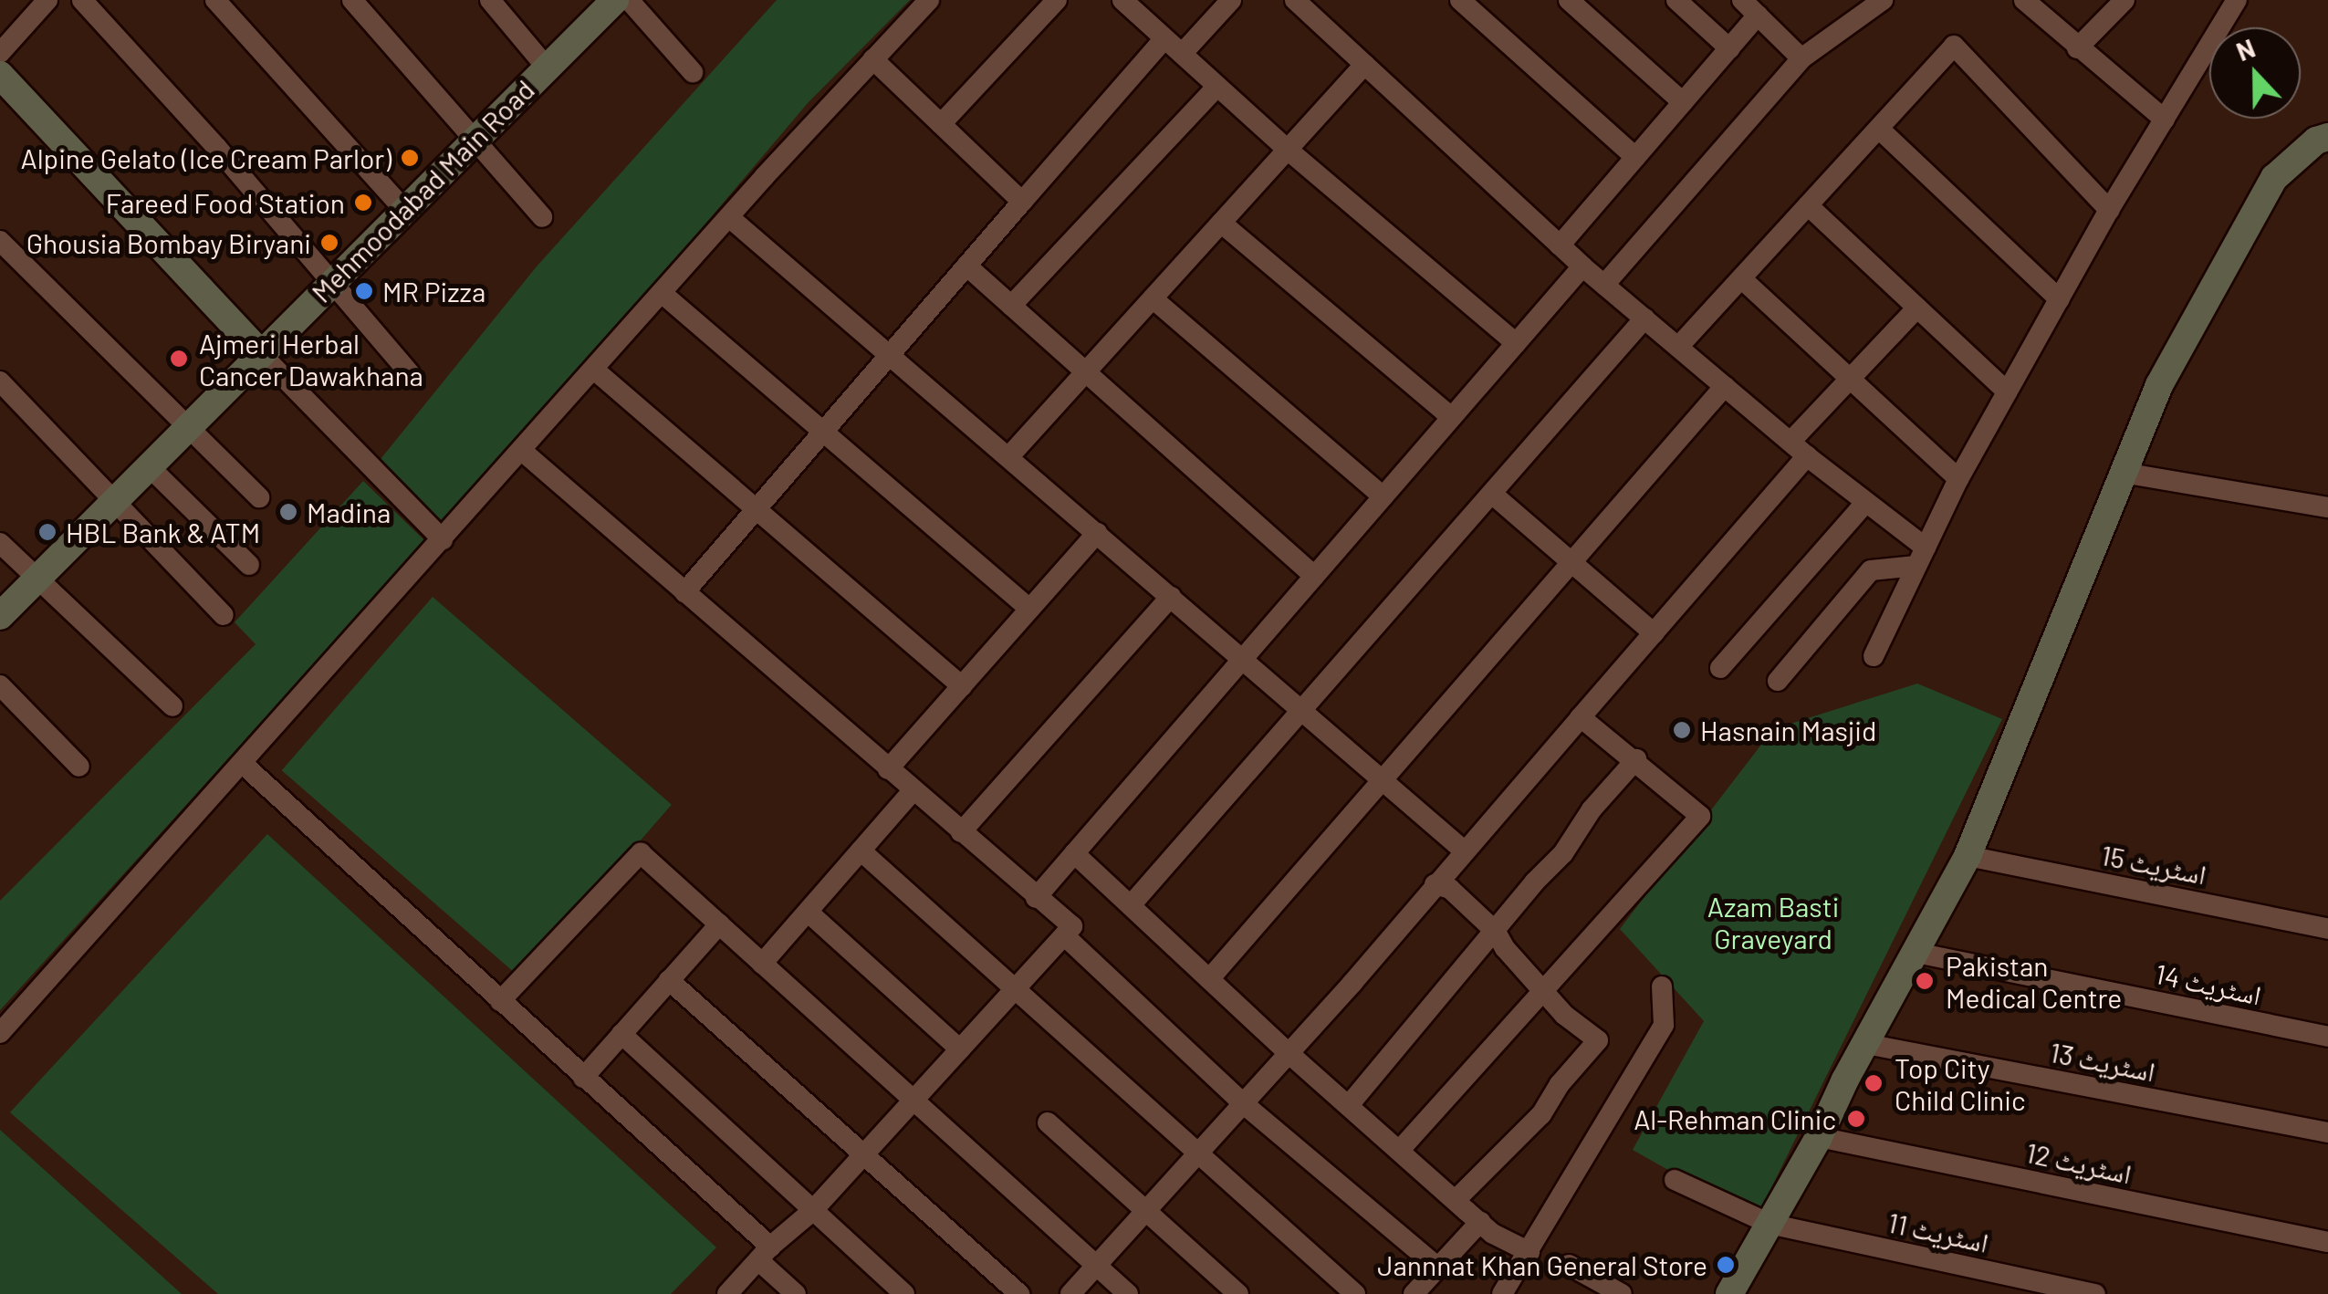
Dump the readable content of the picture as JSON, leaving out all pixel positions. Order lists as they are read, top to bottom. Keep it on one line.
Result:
{"streets":{"street":["Mehmoodabad Main Road","اسٹریٹ 15","اسٹریٹ 14","اسٹریٹ 13","اسٹریٹ 12","اسٹریٹ 11"]},"parks":["Azam Basti Graveyard"],"places":["Alpine Gelato (Ice Cream Parlor)","Fareed Food Station","Ghousia Bombay Biryani","MR Pizza","Ajmeri Herbal Cancer Dawakhana","Madina","HBL Bank & ATM","Hasnain Masjid","Pakistan Medical Centre","Top City Child Clinic","Al-Rehman Clinic","Jannnat Khan General Store"],"north":"top"}
